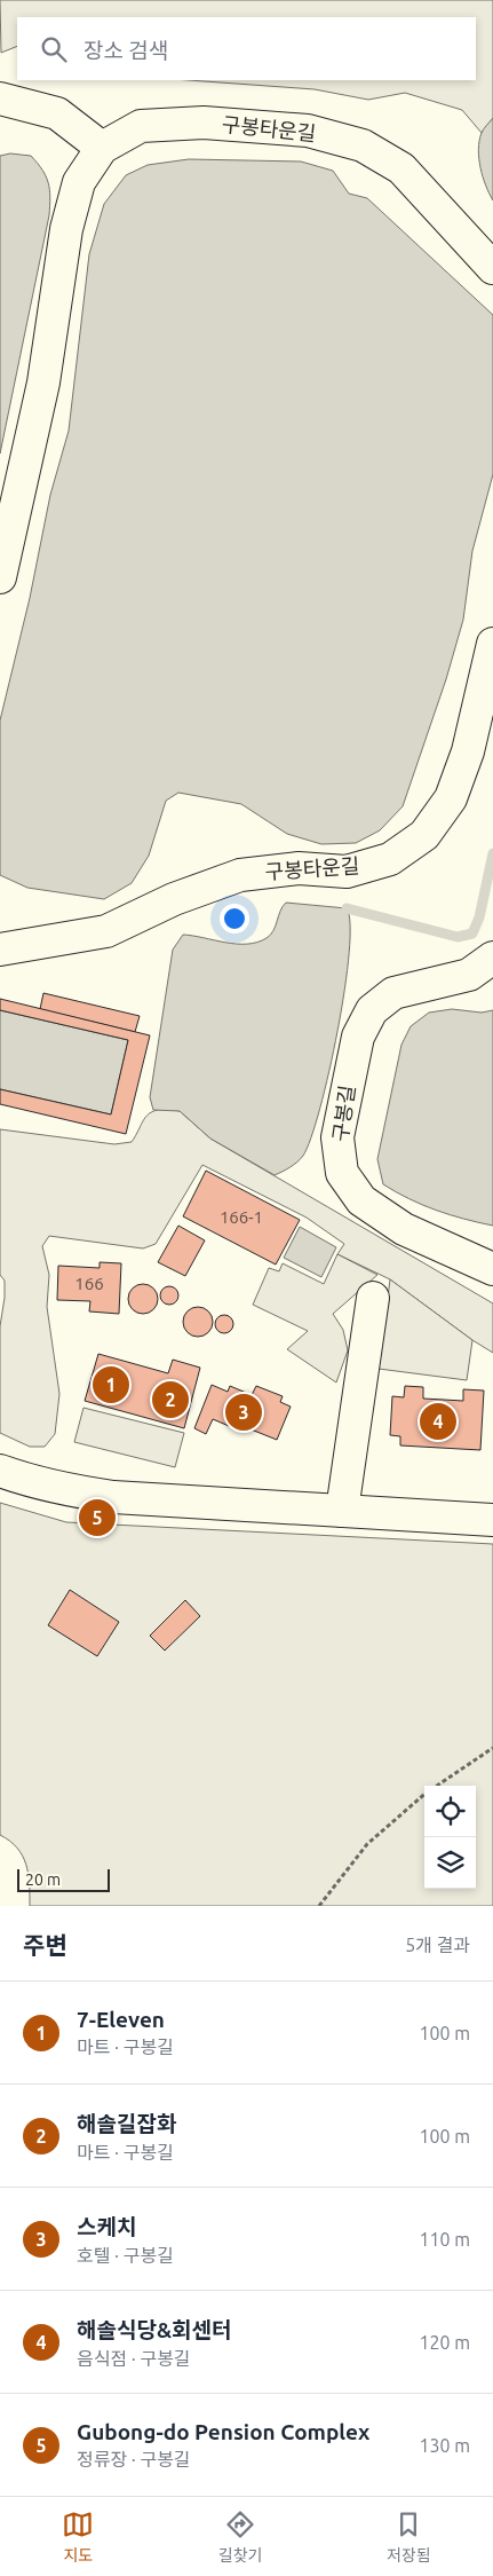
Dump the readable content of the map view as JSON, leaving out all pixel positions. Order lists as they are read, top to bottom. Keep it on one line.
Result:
{"streets":{"street":["구봉타운길","구봉길"]},"house_numbers":["166-1","166"],"scale_bar":"20 m","page":{"search":"장소 검색","pins":["1","2","3","4","5"],"scale":"20 m","heading":["주변","5개 결과"],"list":[{"mark":"1","name":"7-Eleven","note":"마트 · 구봉길","value":"100 m"},{"mark":"2","name":"해솔길잡화","note":"마트 · 구봉길","value":"100 m"},{"mark":"3","name":"스케치","note":"호텔 · 구봉길","value":"110 m"},{"mark":"4","name":"해솔식당&회센터","note":"음식점 · 구봉길","value":"120 m"},{"mark":"5","name":"Gubong-do Pension Complex","note":"정류장 · 구봉길","value":"130 m"}],"nav":["지도","길찾기","저장됨"]}}
